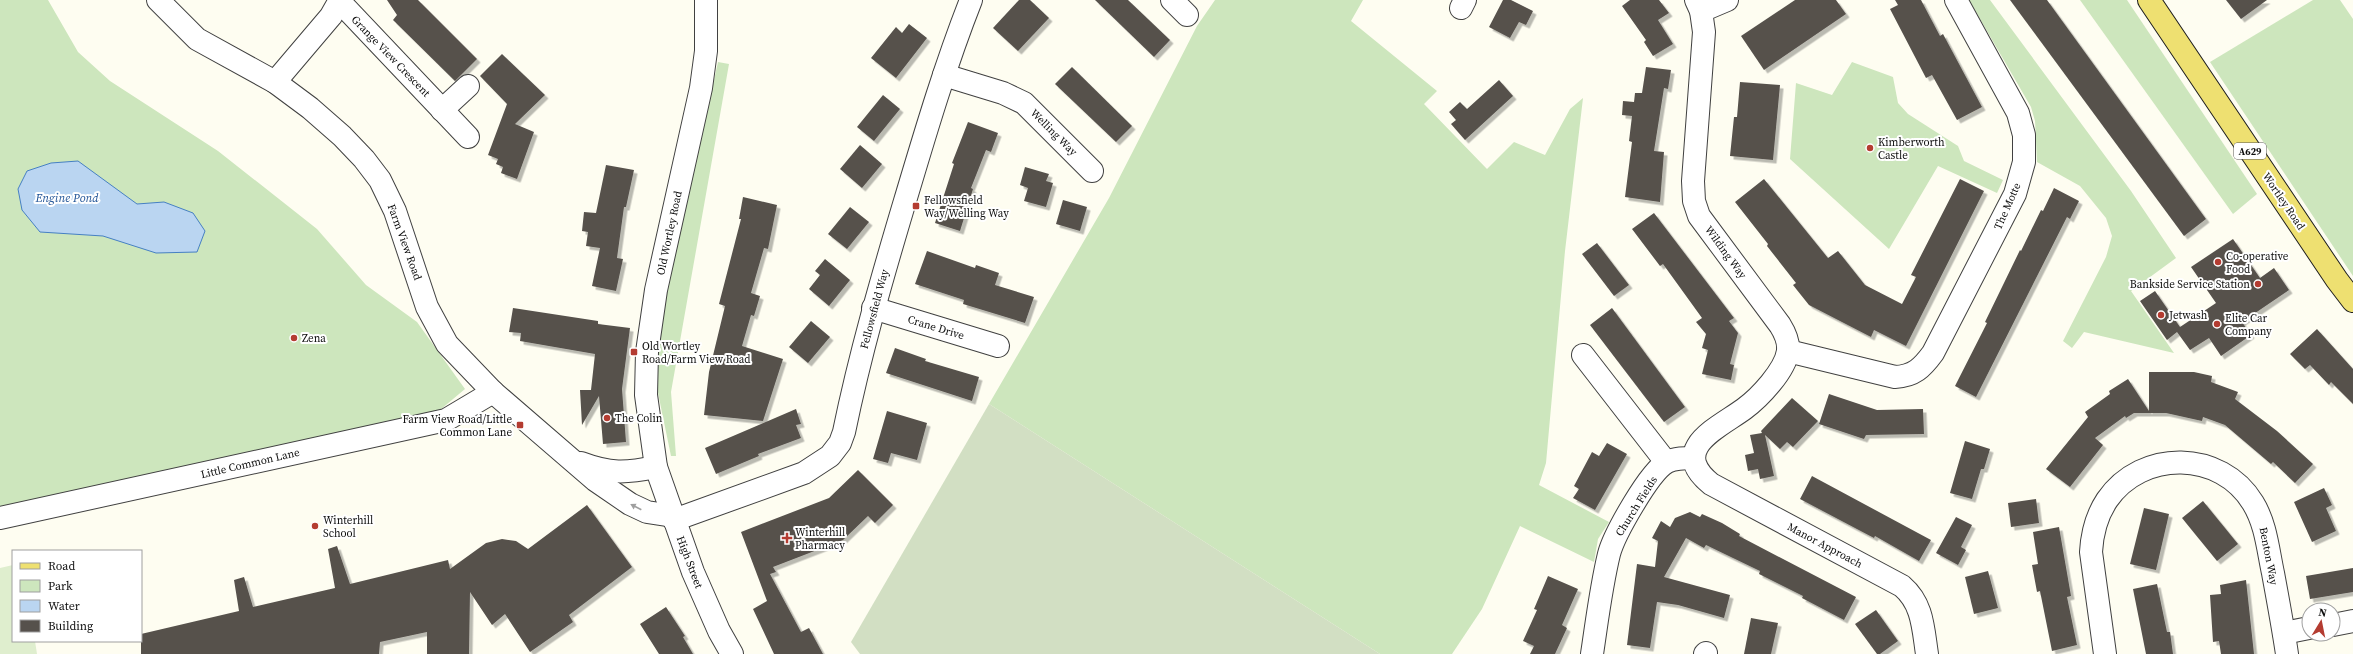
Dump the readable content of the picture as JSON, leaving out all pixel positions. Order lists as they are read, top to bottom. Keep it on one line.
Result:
{"streets":{"main road":["A629","Wortley Road"],"street":["Grange View Crescent","Welling Way","The Motte","Old Wortley Road","Farm View Road","Wilding Way","Fellowsfield Way","Crane Drive","Little Common Lane","Church Fields","Manor Approach","Benton Way","High Street"]},"crossings":[["Grange View Crescent","Farm View Road"],["Welling Way","Fellowsfield Way"],["The Motte","Wilding Way"],["Old Wortley Road","Farm View Road"],["Old Wortley Road","High Street"],["Farm View Road","Fellowsfield Way"],["Farm View Road","Little Common Lane"],["Farm View Road","High Street"],["Fellowsfield Way","Crane Drive"],["Fellowsfield Way","High Street"]],"water":["Engine Pond"],"places":{"other":["Kimberworth Castle","Co-operative Food","Bankside Service Station","Jetwash","Elite Car Company","Zena","The Colin","Winterhill School"],"transit":["Fellowsfield Way/Welling Way","Old Wortley Road/Farm View Road","Farm View Road/Little Common Lane"],"health":["Winterhill Pharmacy"]},"legend":["Road","Park","Water","Building"],"north":"top"}
